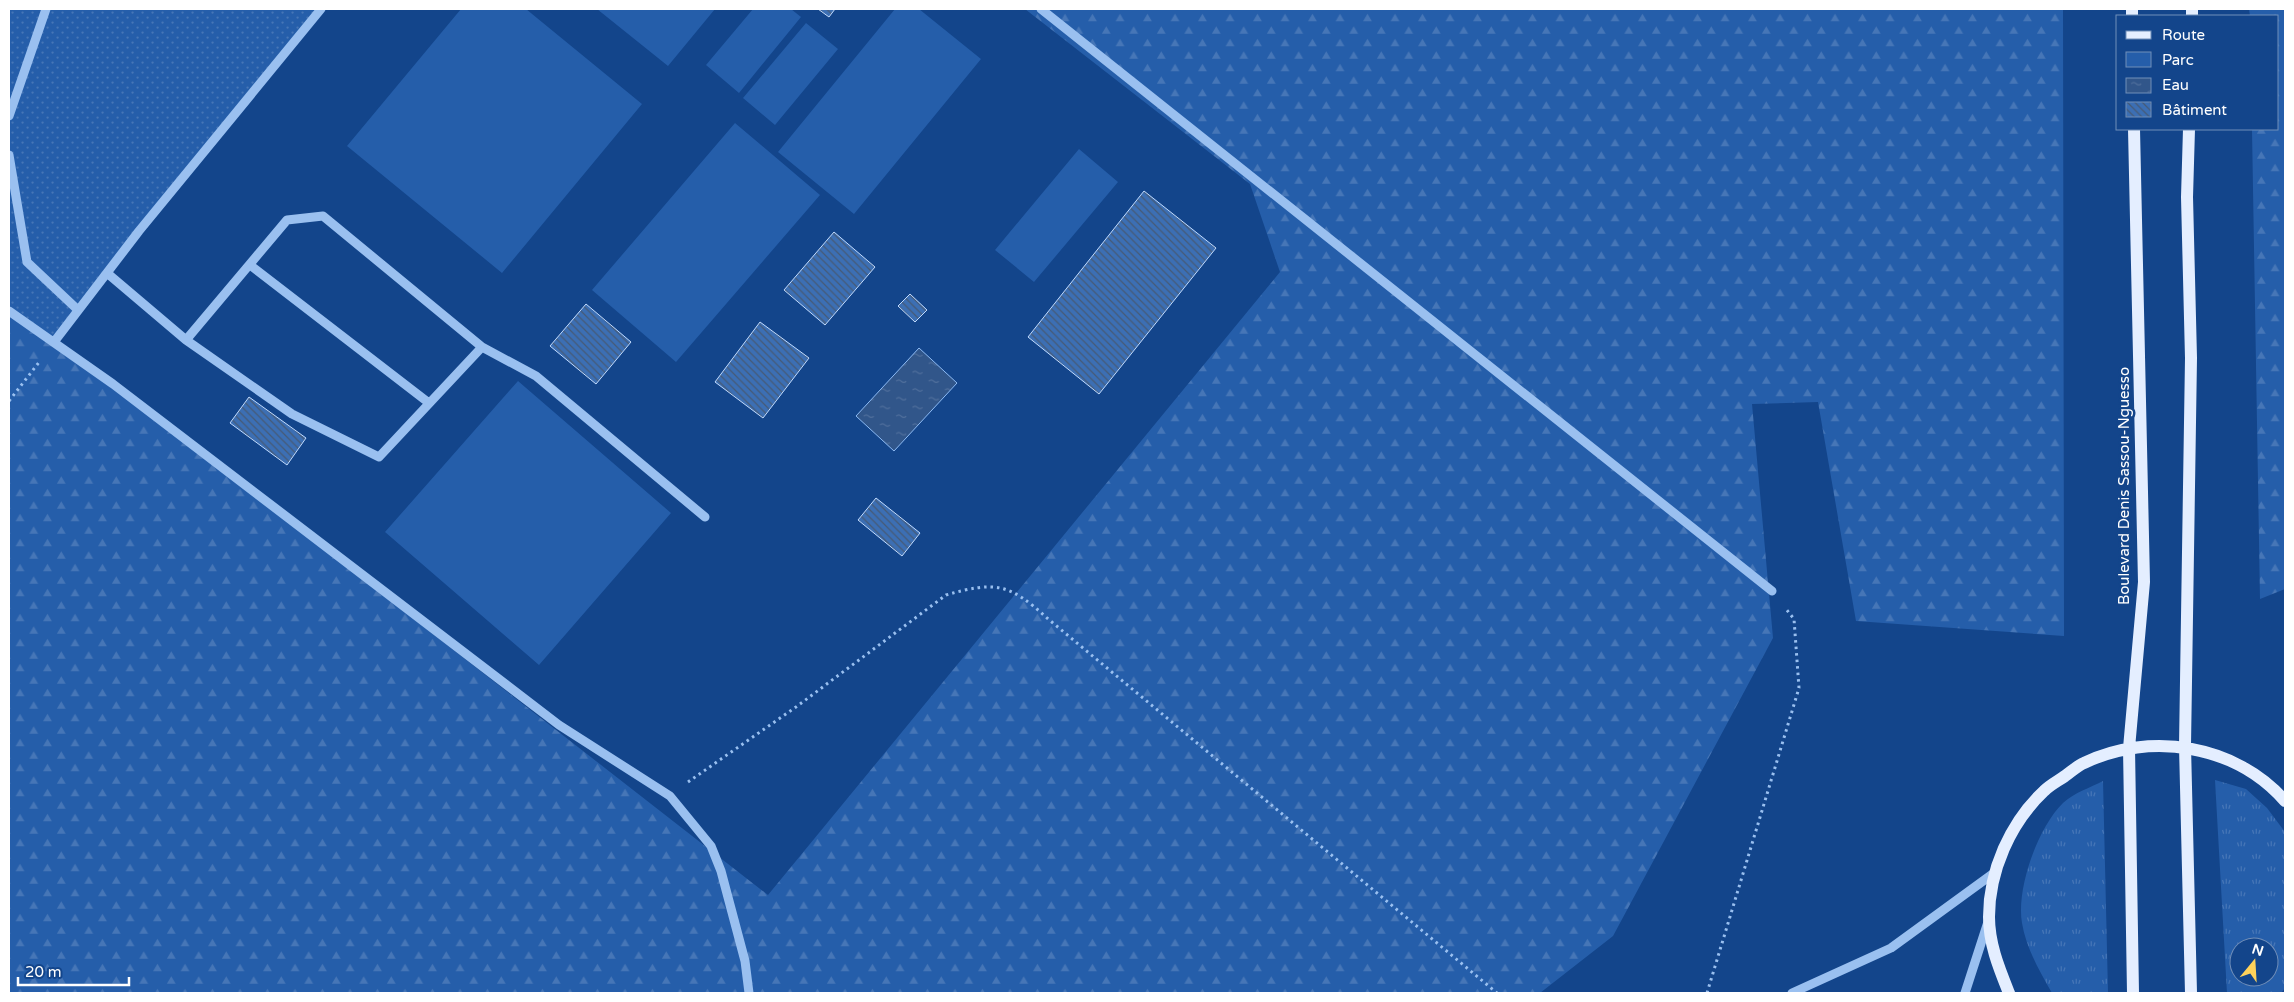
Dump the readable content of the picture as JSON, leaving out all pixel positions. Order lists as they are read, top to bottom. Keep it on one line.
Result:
{"streets":{"main road":["Boulevard Denis Sassou-Nguesso"]},"legend":["Route","Parc","Eau","Bâtiment"],"scale_bar":"20 m","north":"top"}
